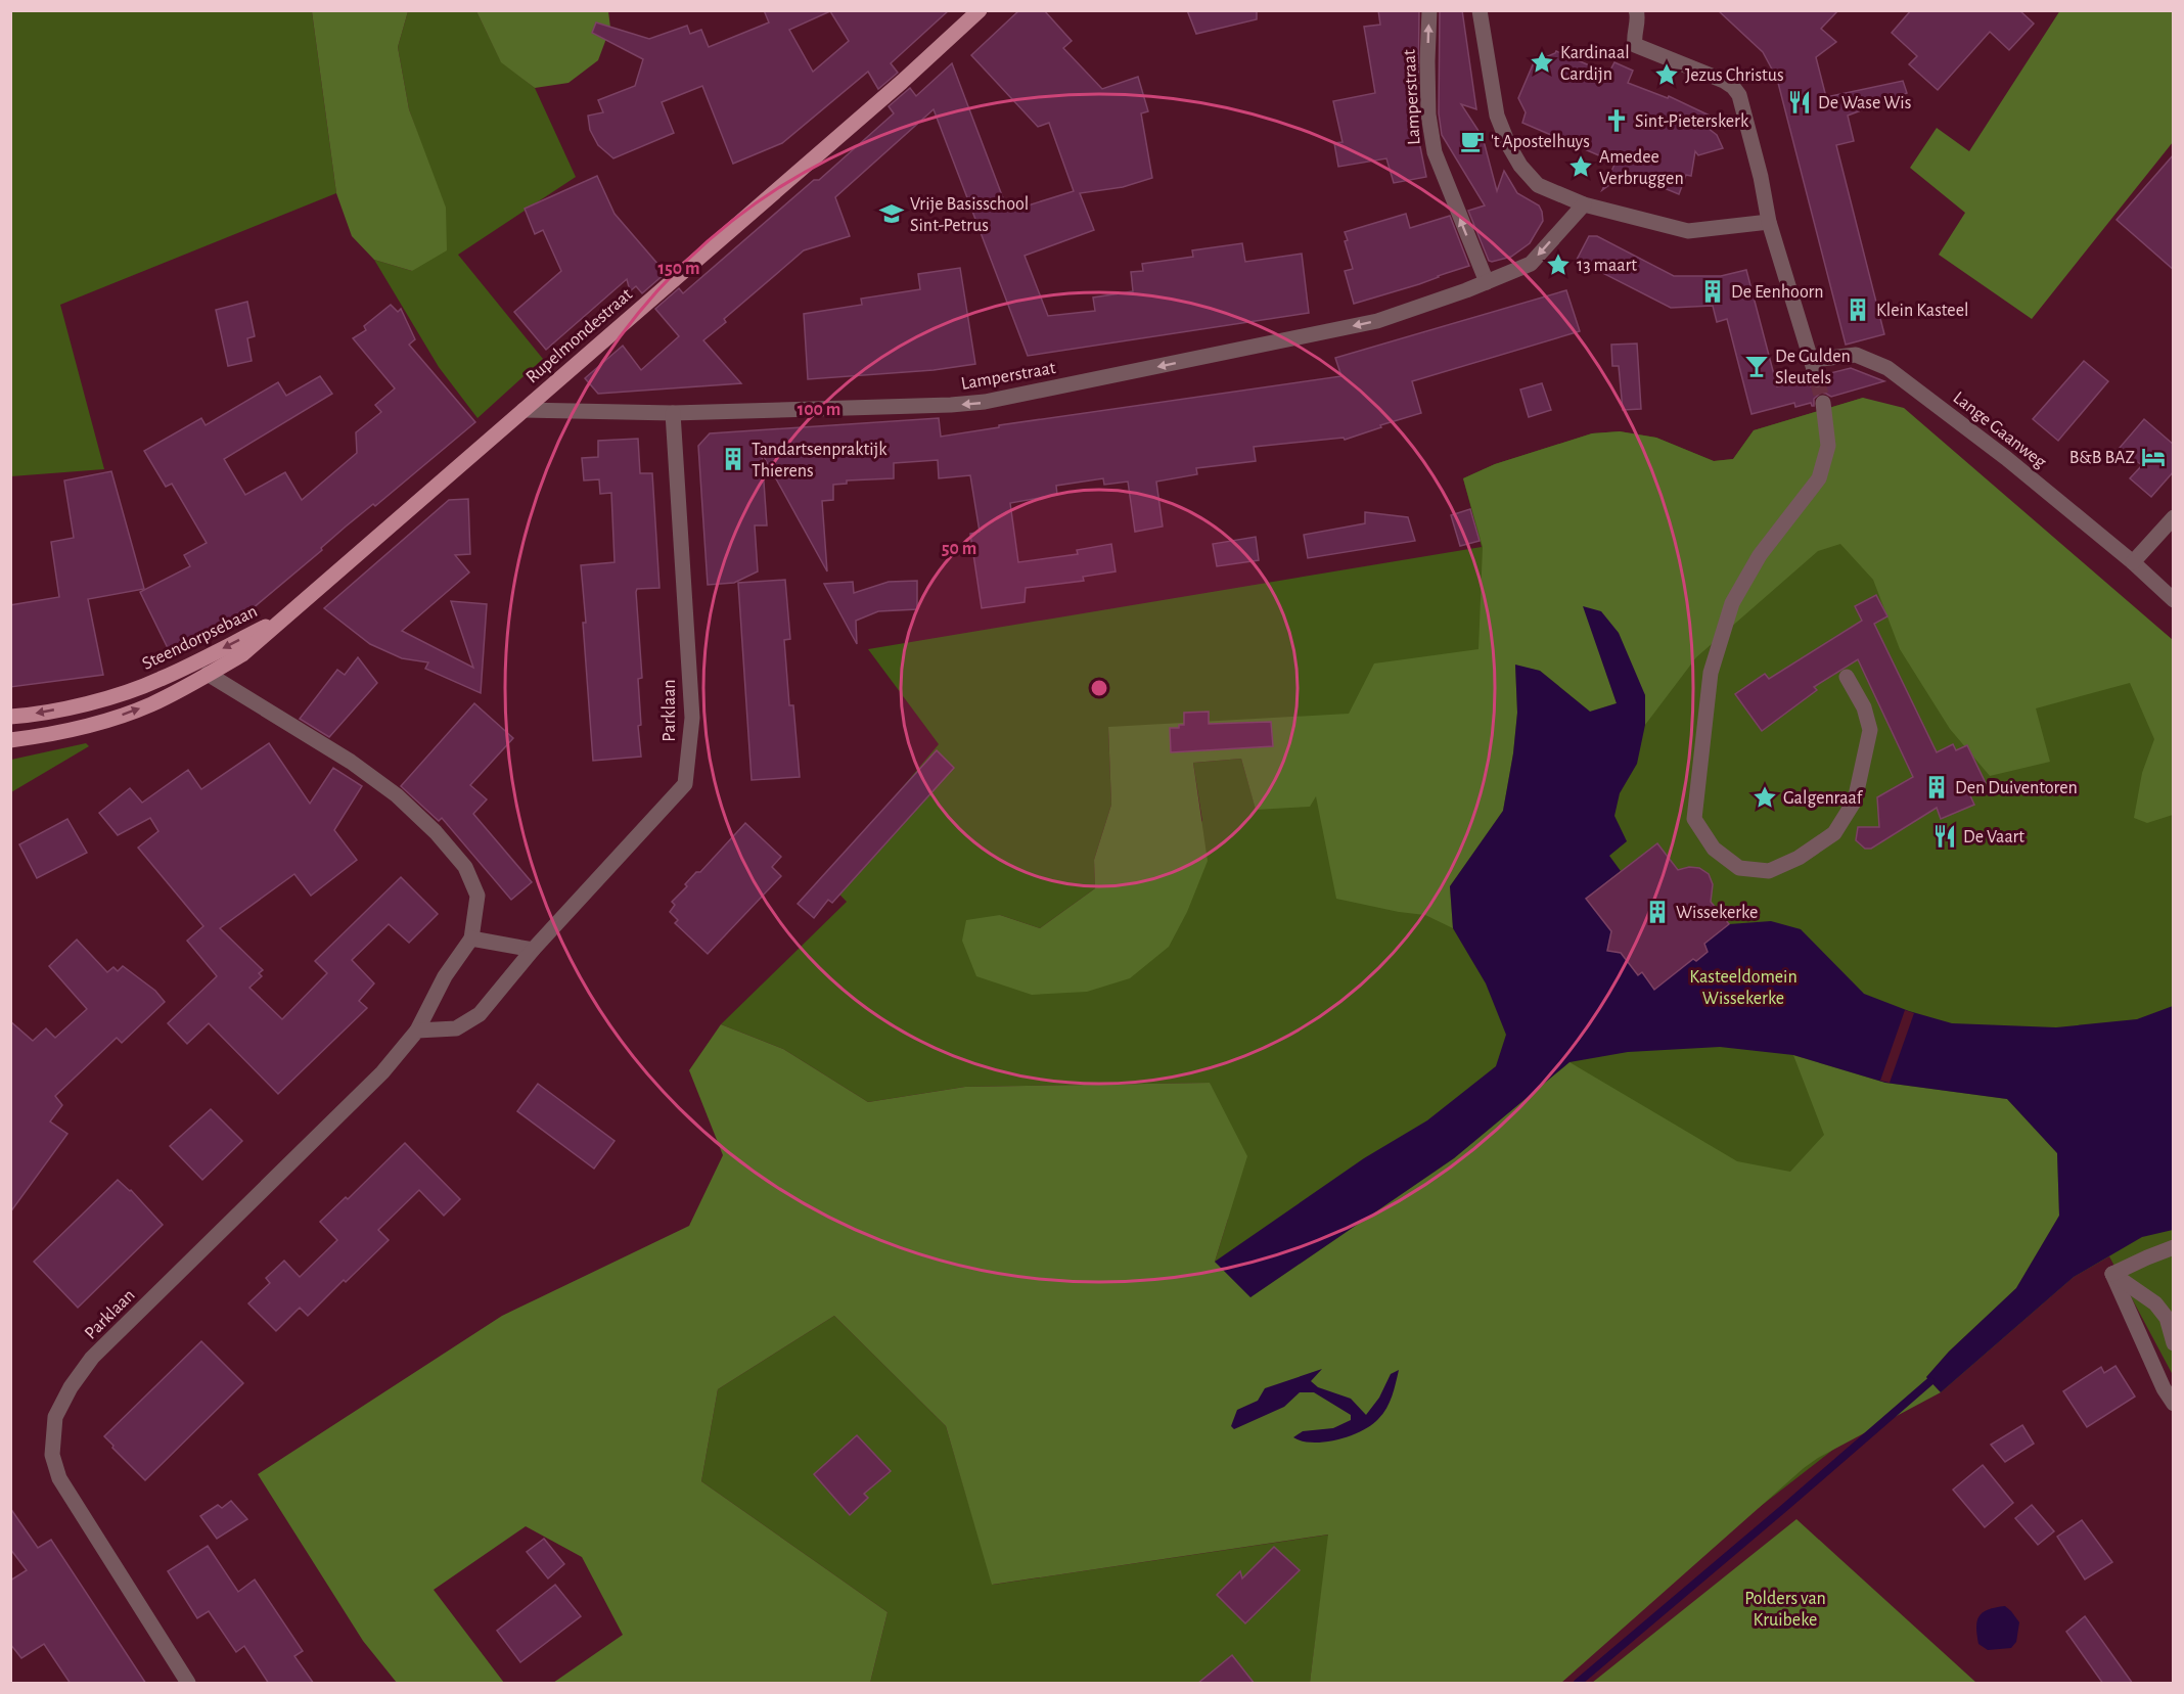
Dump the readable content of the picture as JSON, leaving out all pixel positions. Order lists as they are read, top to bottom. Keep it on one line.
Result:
{"streets":{"main road":["Rupelmondestraat","Steendorpsebaan"],"street":["Lamperstraat","Lange Gaanweg","Parklaan"]},"crossings":[["Lamperstraat","Rupelmondestraat"],["Lamperstraat","Parklaan"],["Rupelmondestraat","Steendorpsebaan"],["Steendorpsebaan","Parklaan"]],"parks":["Kasteeldomein Wissekerke","Polders van Kruibeke"],"places":{"place":["Kardinaal Cardijn","Jezus Christus","Amedee Verbruggen","13 maart","Galgenraaf"],"restaurant":["De Wase Wis","De Vaart"],"church":["Sint-Pieterskerk"],"cafe":["'t Apostelhuys"],"school or university":["Vrije Basisschool Sint-Petrus"],"building":["De Eenhoorn","Klein Kasteel","Tandartsenpraktijk Thierens","Den Duiventoren","Wissekerke"],"bar":["De Gulden Sleutels"],"hotel":["B&B BAZ"]},"rings":["150 m","100 m","50 m"]}
